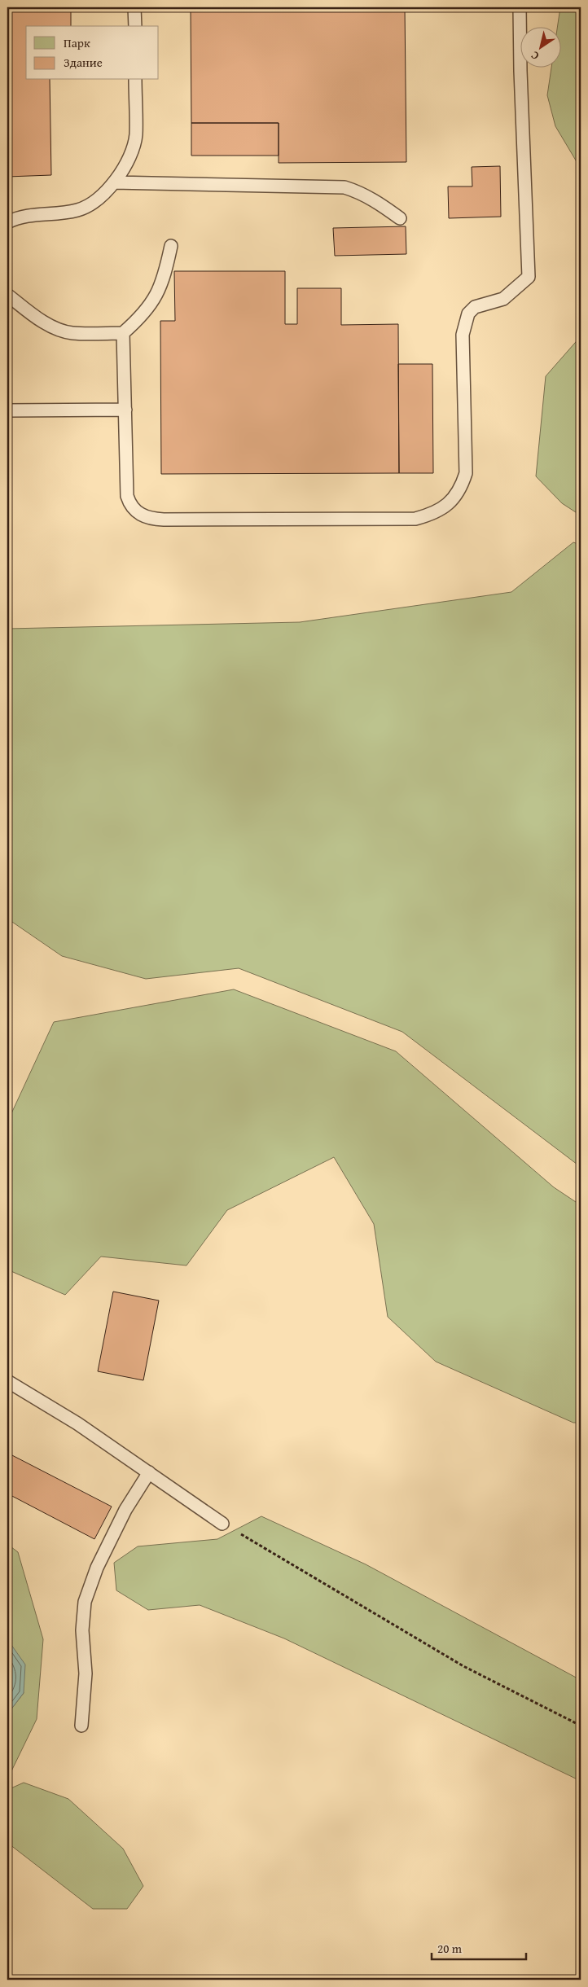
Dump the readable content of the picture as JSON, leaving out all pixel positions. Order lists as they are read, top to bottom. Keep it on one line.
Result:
{"legend":["Парк","Здание"],"scale_bar":"20 m","north":"bottom left"}
